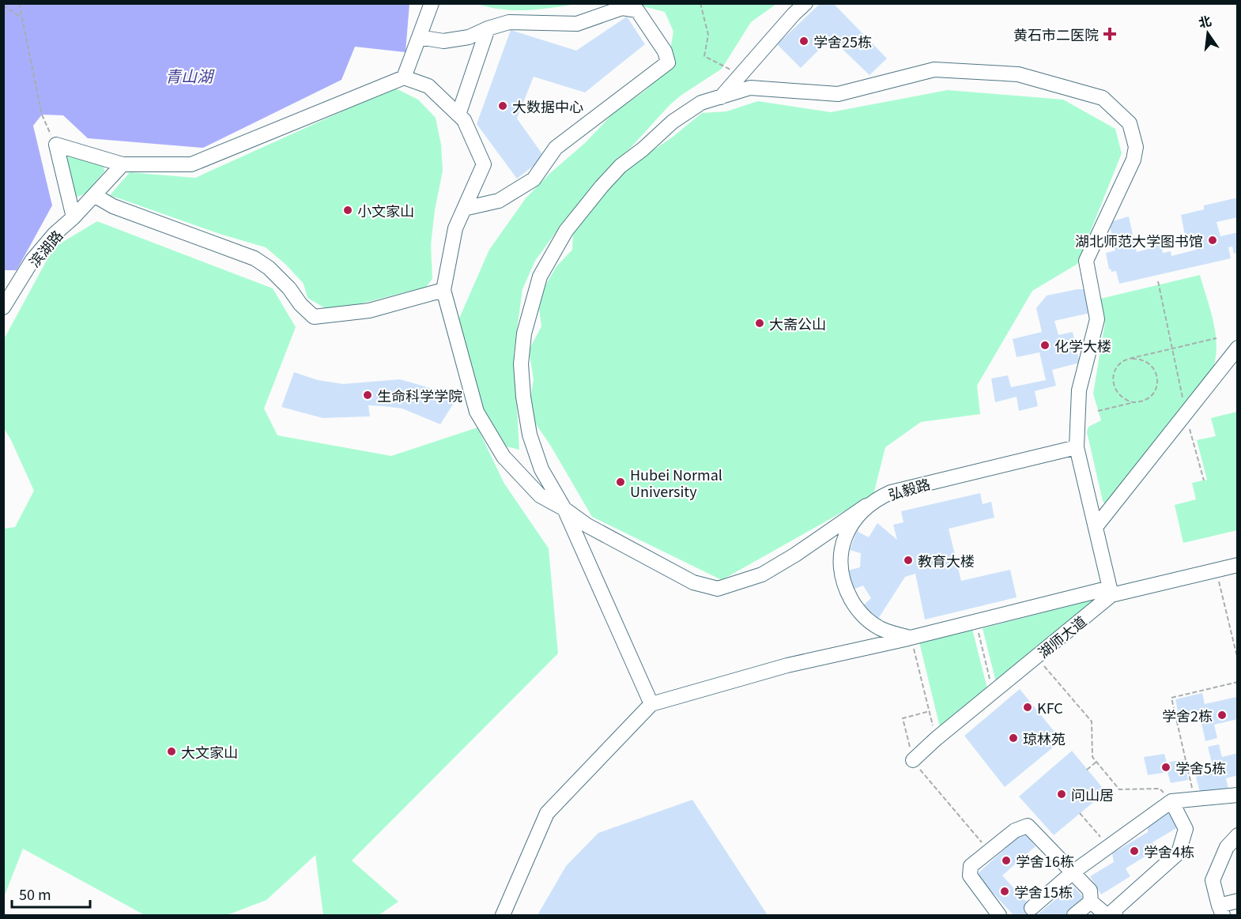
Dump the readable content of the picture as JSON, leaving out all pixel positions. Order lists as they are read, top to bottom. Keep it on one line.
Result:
{"streets":{"street":["滨湖路","弘毅路","湖师大道"]},"crossings":[["弘毅路","湖师大道"]],"water":["青山湖"],"places":{"health":["黄石市二医院"],"other":["学舍25栋","大数据中心","小文家山","湖北师范大学图书馆","大斋公山","化学大楼","生命科学学院","Hubei Normal University","教育大楼","KFC","学舍2栋","琼林苑","大文家山","学舍5栋","问山居","学舍4栋","学舍16栋","学舍15栋"]},"scale_bar":"50 m","north":"top"}
